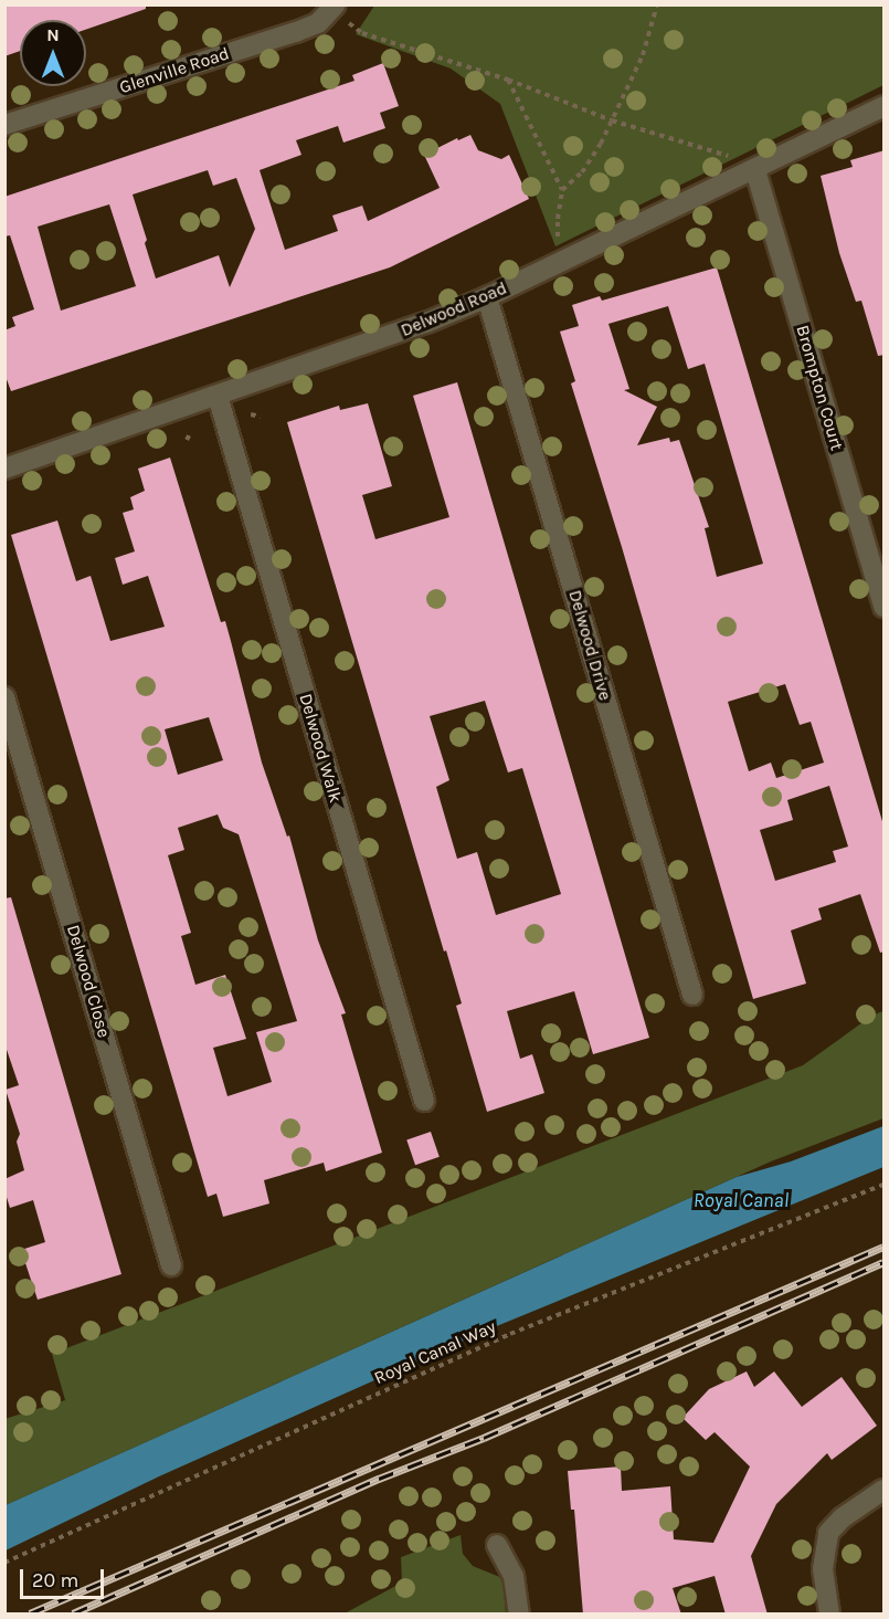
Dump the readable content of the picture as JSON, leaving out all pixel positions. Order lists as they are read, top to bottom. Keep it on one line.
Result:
{"streets":{"street":["Glenville Road","Delwood Road","Brompton Court","Delwood Drive","Delwood Walk","Delwood Close"],"path":["Royal Canal Way"]},"crossings":[["Delwood Road","Brompton Court"],["Delwood Road","Delwood Drive"],["Delwood Road","Delwood Walk"]],"water":["Royal Canal"],"scale_bar":"20 m","north":"top"}
